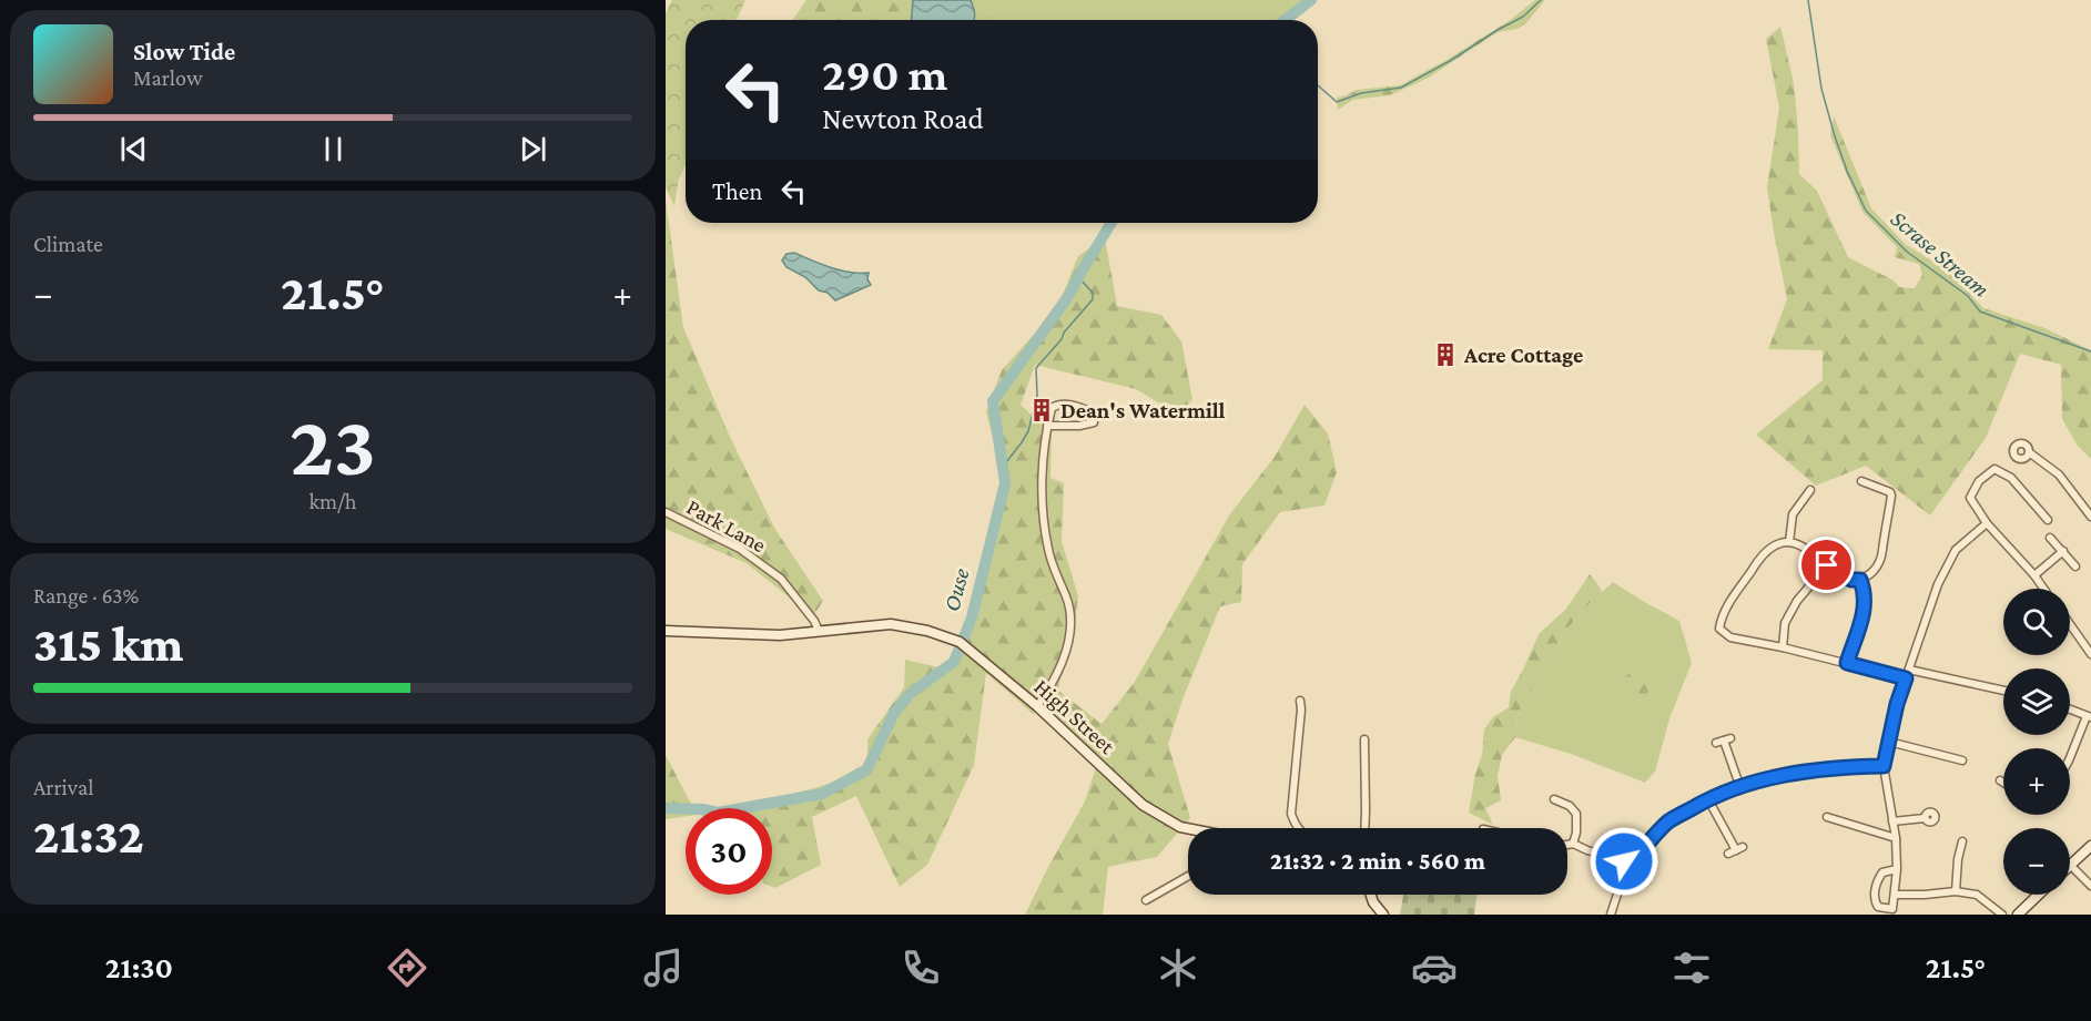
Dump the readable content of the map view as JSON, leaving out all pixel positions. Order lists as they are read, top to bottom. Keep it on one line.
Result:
{"streets":{"main road":["High Street"],"street":["Park Lane"]},"crossings":[["Park Lane","High Street"]],"water":["Scrase Stream","Ouse"],"places":{"building":["Acre Cottage","Dean's Watermill"]},"page":{"turn":["290 m","Newton Road"],"song":["Slow Tide","Marlow"],"then":"Then","tile":["Climate",["23","km/h"],["Range · 63%","315 km"],["Arrival","21:32"]],"heat":["−","21.5°","+"],"map_buttons":["+","−"],"limit":"30","trip":"21:32 · 2 min · 560 m","tabs":["21:30","21.5°"]}}
